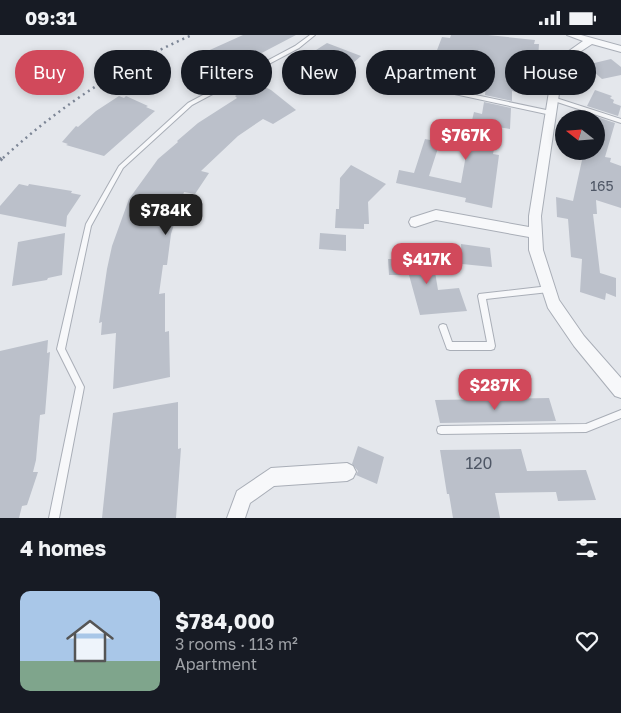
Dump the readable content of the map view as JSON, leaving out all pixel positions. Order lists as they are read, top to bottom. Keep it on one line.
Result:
{"house_numbers":["165","120"],"north":"left","page":{"status":"09:31","chip":["Buy","Rent","Filters","New","Apartment","House"],"price":["$767K","$784K","$417K","$287K"],"heading":"4 homes","list":[{"name":"$784,000","note":"3 rooms · 113 m² · Apartment"}]}}
